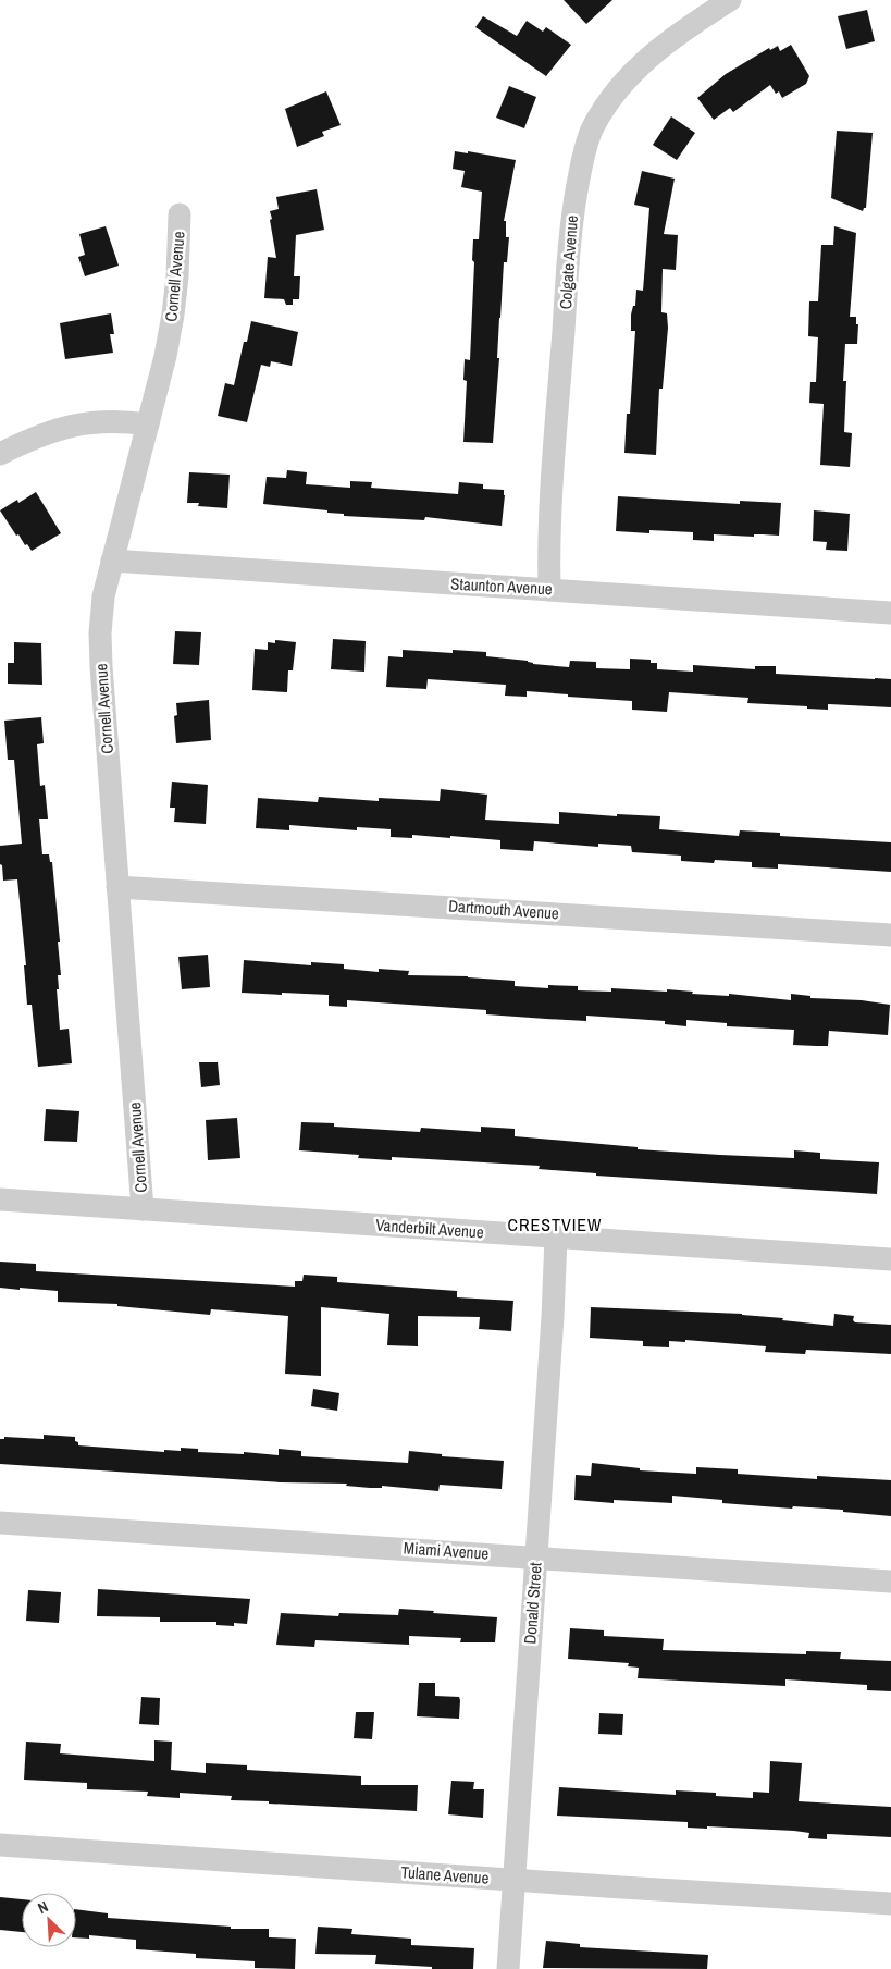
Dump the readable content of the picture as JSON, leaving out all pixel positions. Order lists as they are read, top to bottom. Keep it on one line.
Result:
{"streets":{"street":["Colgate Avenue","Cornell Avenue","Staunton Avenue","Dartmouth Avenue","Vanderbilt Avenue","Miami Avenue","Donald Street","Tulane Avenue"]},"crossings":[["Colgate Avenue","Staunton Avenue"],["Cornell Avenue","Staunton Avenue"],["Cornell Avenue","Dartmouth Avenue"],["Cornell Avenue","Vanderbilt Avenue"],["Vanderbilt Avenue","Donald Street"],["Miami Avenue","Donald Street"],["Donald Street","Tulane Avenue"]],"districts":["CRESTVIEW"],"north":"top left"}
